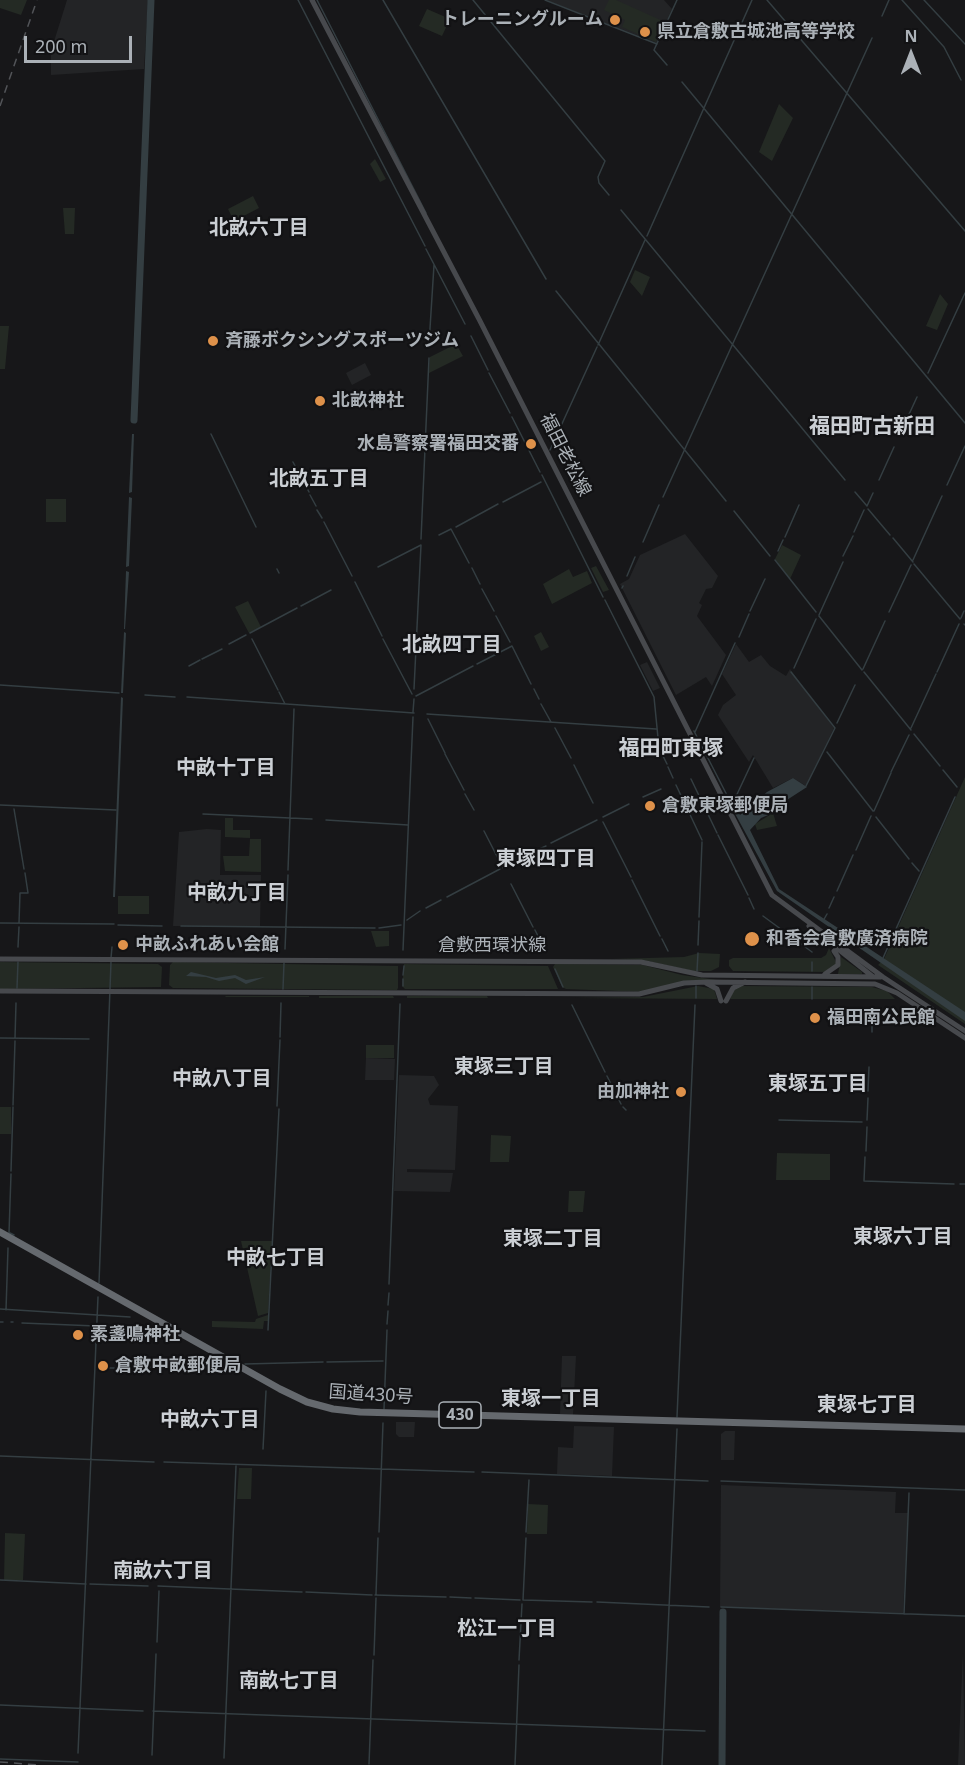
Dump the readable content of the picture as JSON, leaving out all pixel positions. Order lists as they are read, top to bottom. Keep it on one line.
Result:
{"streets":{"highway":["国道430号","430"],"main road":["福田老松線","倉敷西環状線"]},"crossings":[["福田老松線","倉敷西環状線"]],"districts":["北畝六丁目","福田町古新田","北畝五丁目","北畝四丁目","福田町東塚","中畝十丁目","東塚四丁目","中畝九丁目","東塚三丁目","中畝八丁目","東塚五丁目","東塚六丁目","東塚二丁目","中畝七丁目","東塚一丁目","東塚七丁目","中畝六丁目","南畝六丁目","松江一丁目","南畝七丁目"],"places":["トレーニングルーム","県立倉敷古城池高等学校","斉藤ボクシングスポーツジム","北畝神社","水島警察署福田交番","倉敷東塚郵便局","和香会倉敷廣済病院","中畝ふれあい会館","福田南公民館","由加神社","素盞鳴神社","倉敷中畝郵便局"],"scale_bar":"200 m","north":"top"}
